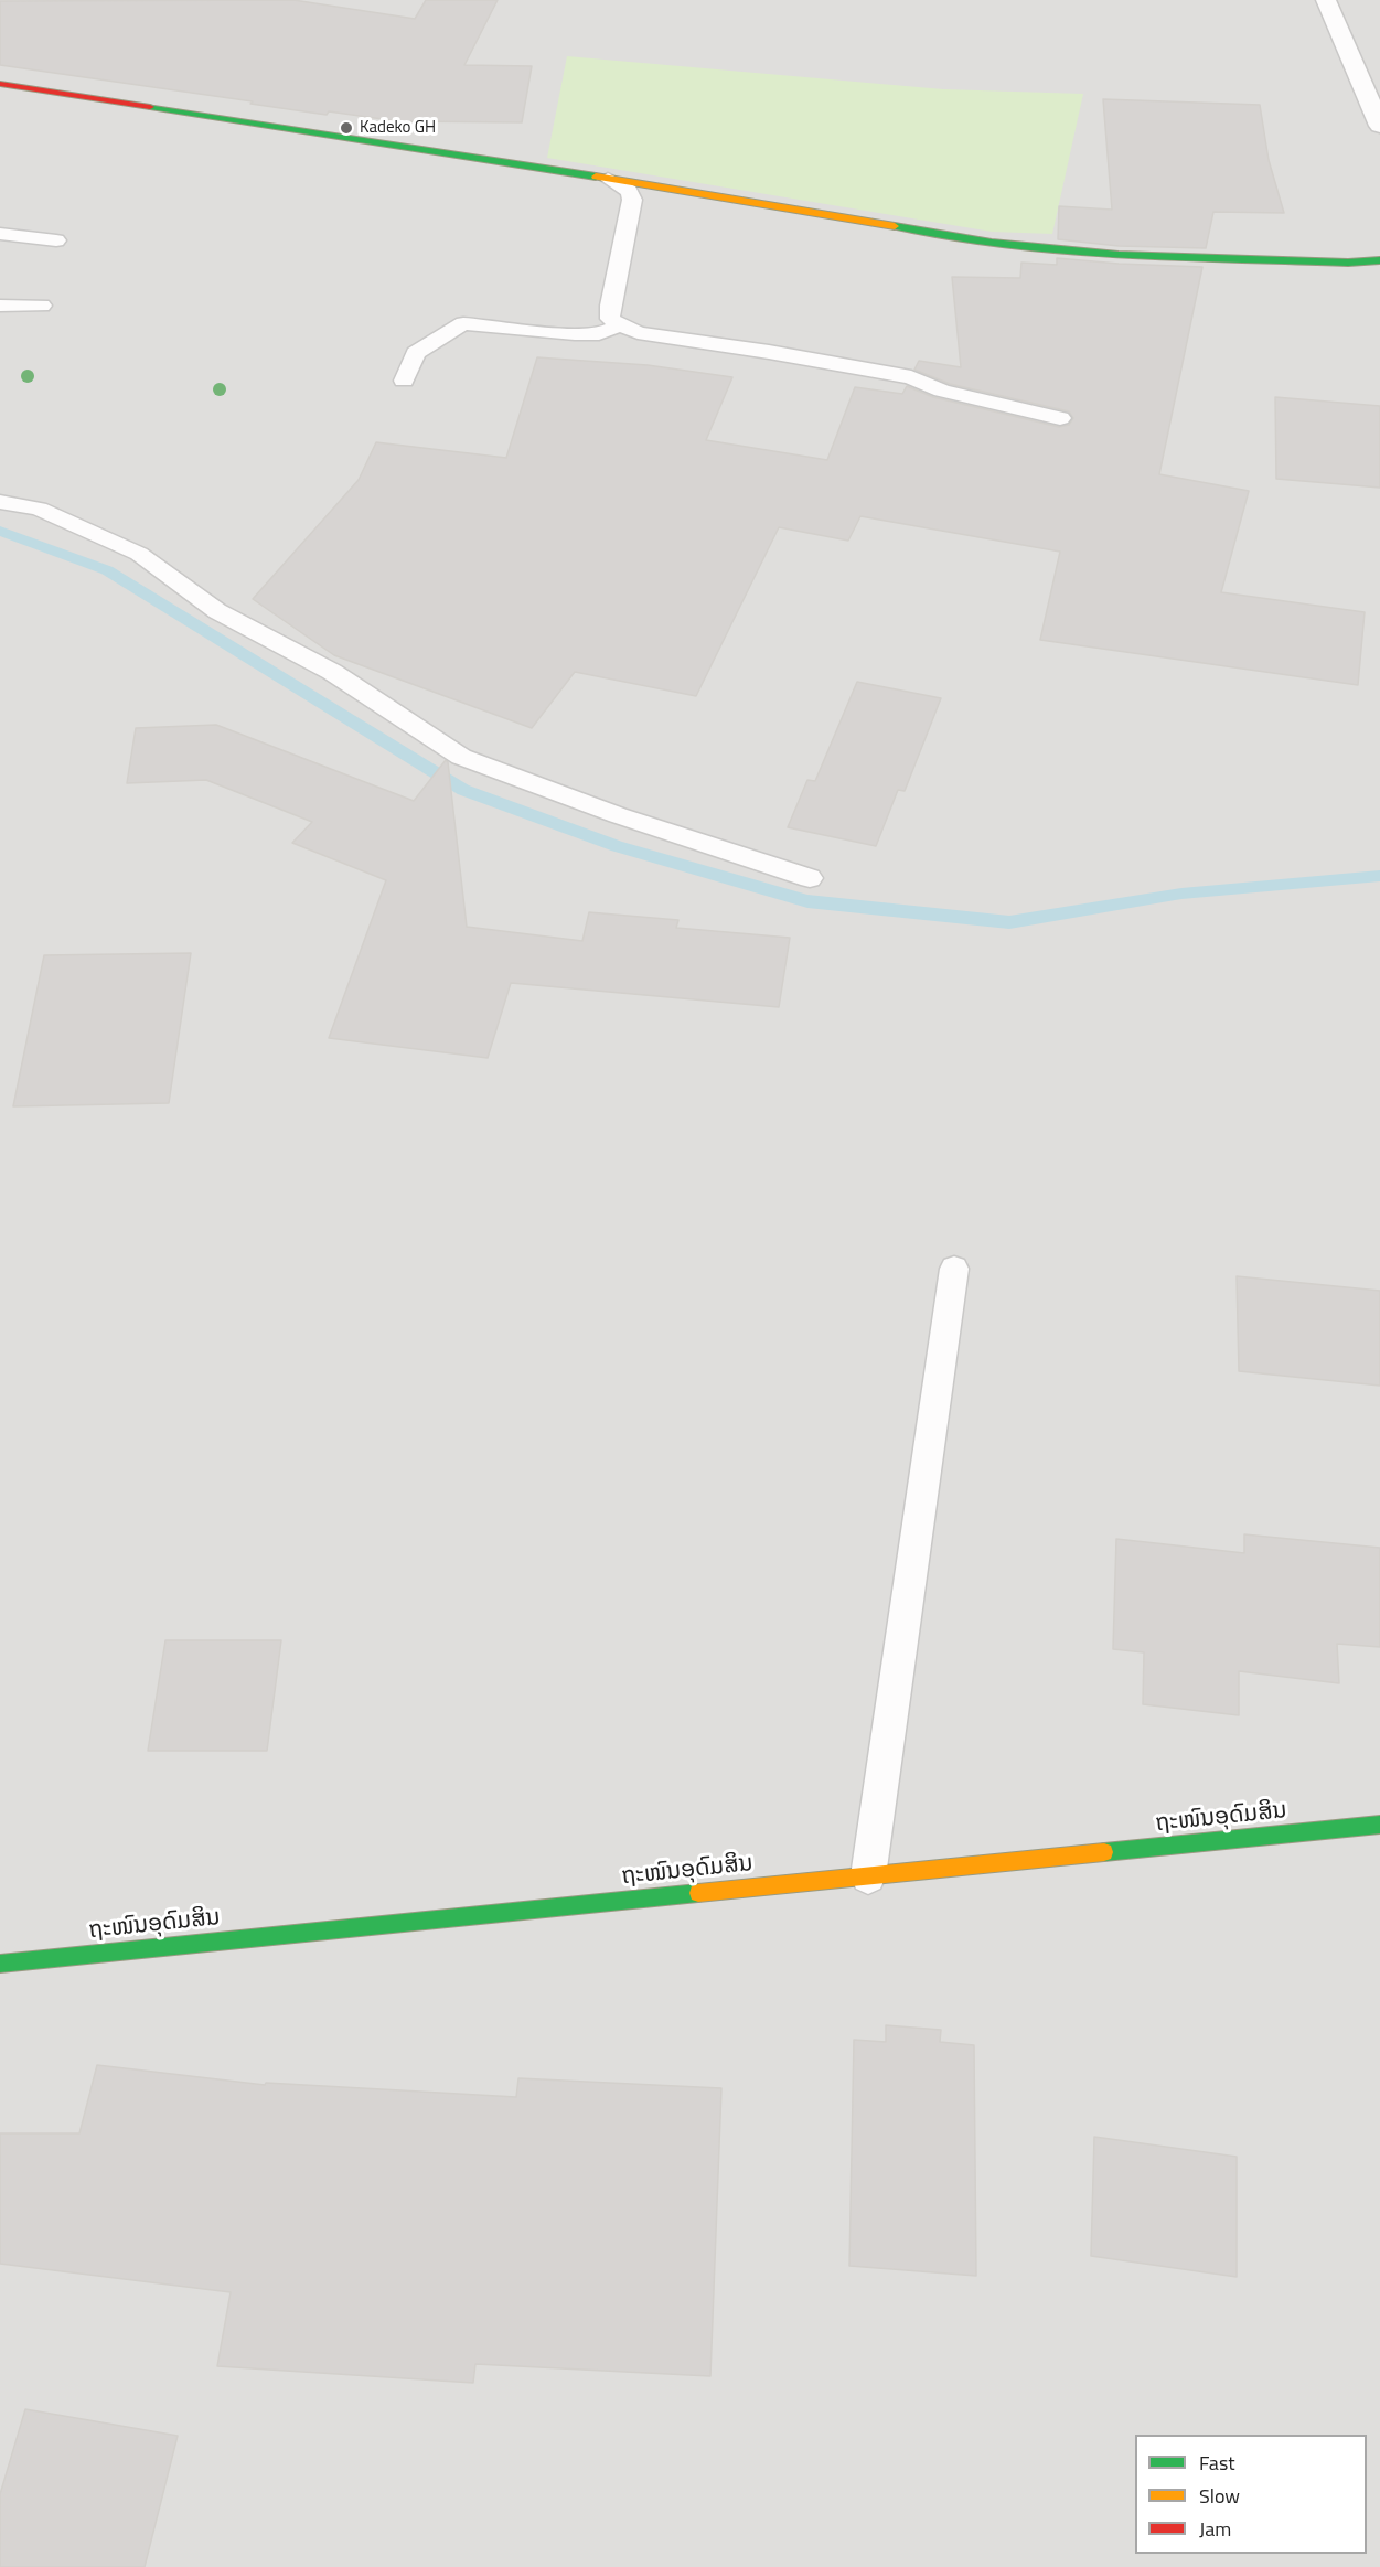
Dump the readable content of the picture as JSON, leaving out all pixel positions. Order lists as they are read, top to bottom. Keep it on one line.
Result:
{"streets":{"street":["ຖະໜົນອຸດົມສິນ"]},"places":["Kadeko GH"],"legend":["Fast","Slow","Jam"]}
